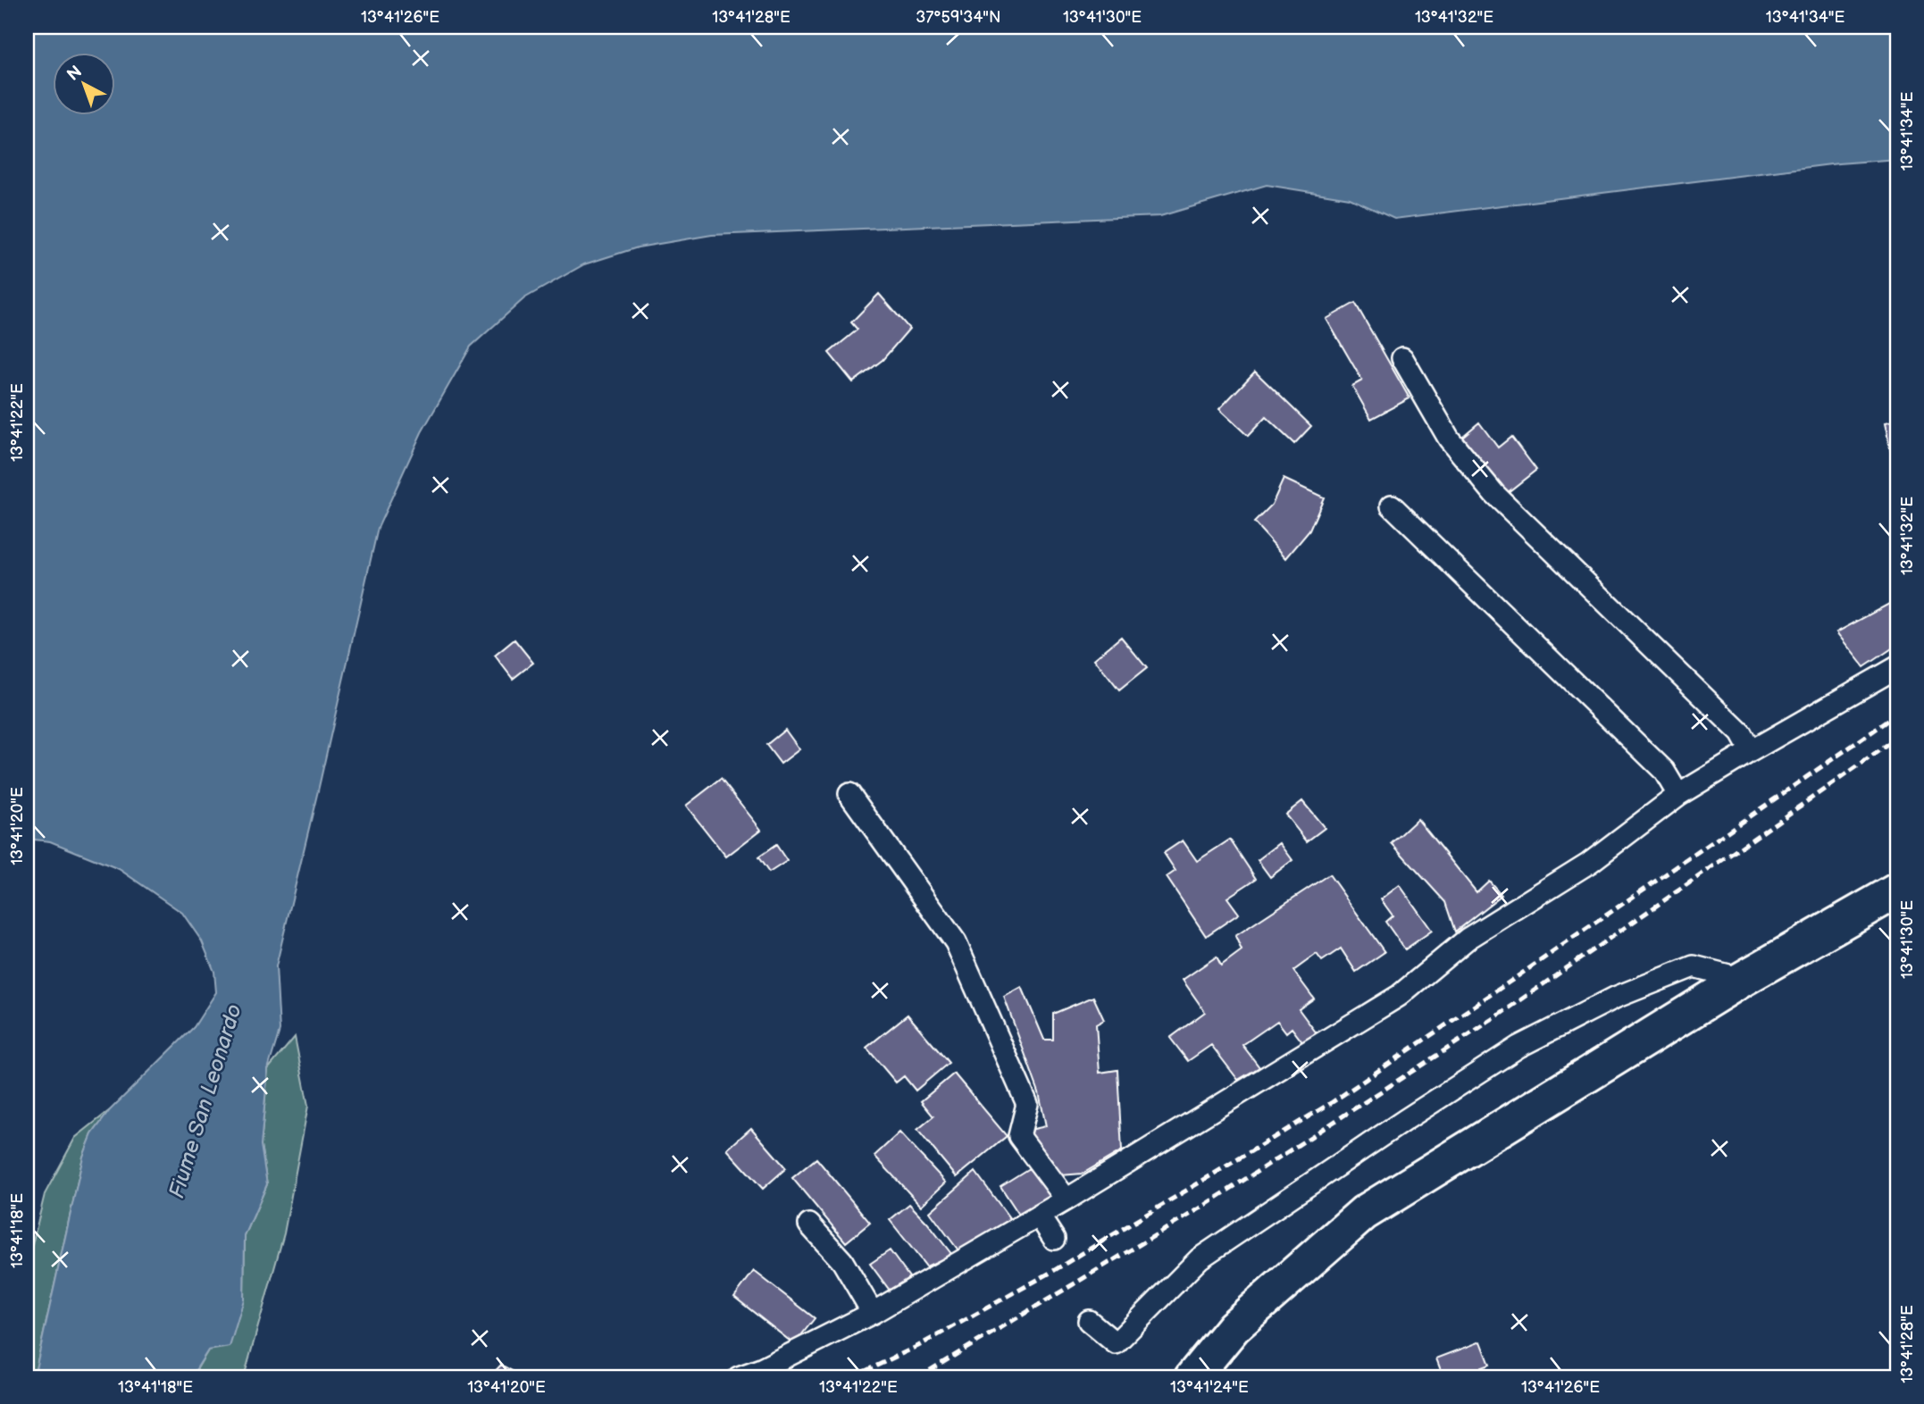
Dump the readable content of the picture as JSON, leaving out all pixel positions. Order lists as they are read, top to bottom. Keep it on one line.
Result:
{"water":["Fiume San Leonardo"],"north":"top left","coordinates":["13°41'26\"E","13°41'28\"E","37°59'34\"N","13°41'30\"E","13°41'32\"E","13°41'34\"E","13°41'22\"E","13°41'20\"E","13°41'18\"E","13°41'24\"E"]}
